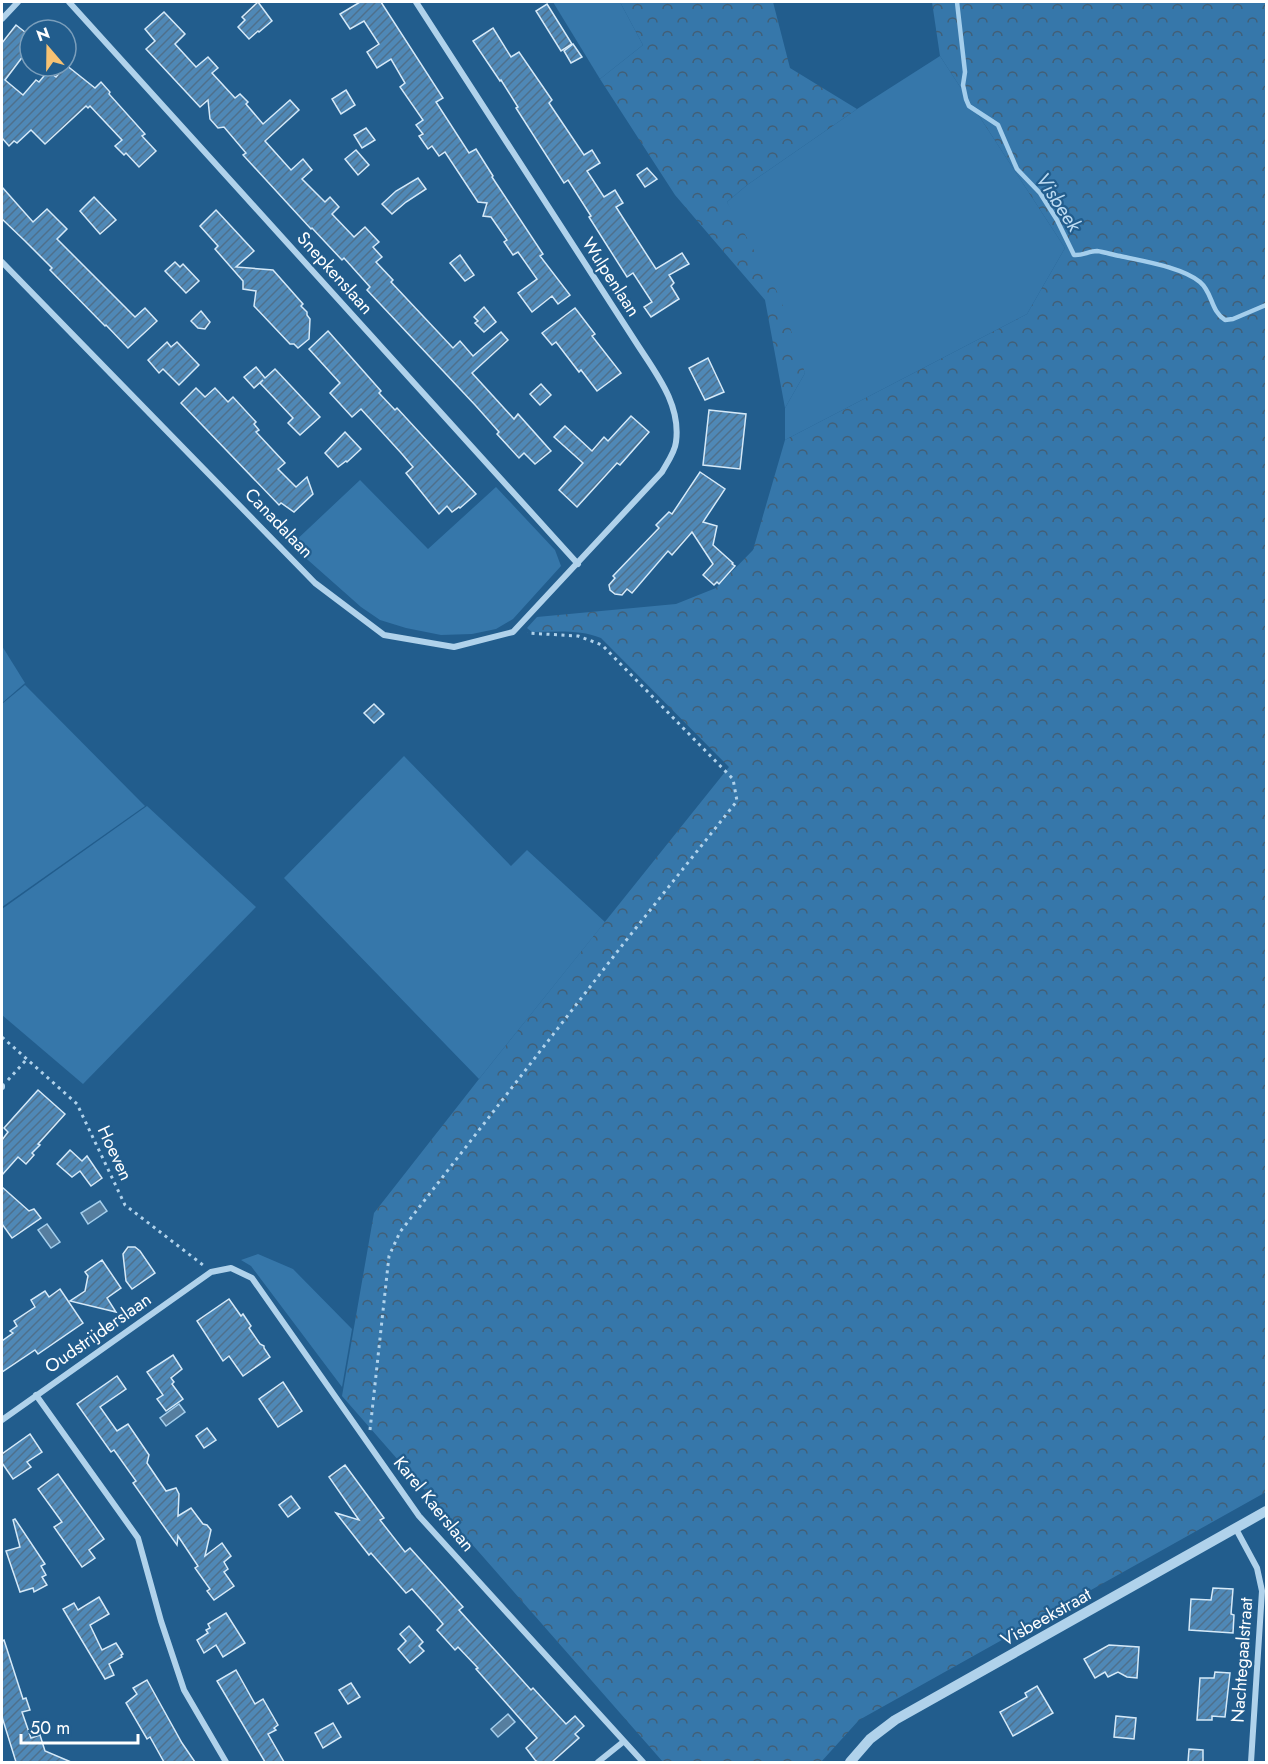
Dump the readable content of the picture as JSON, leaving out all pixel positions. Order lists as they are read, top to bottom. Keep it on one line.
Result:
{"streets":{"street":["Snepkenslaan","Wulpenlaan","Canadalaan","Oudstrijderslaan","Karel Kaerslaan","Visbeekstraat","Nachtegaalstraat"],"path":["Hoeven"]},"crossings":[["Snepkenslaan","Wulpenlaan"],["Hoeven","Oudstrijderslaan"],["Hoeven","Karel Kaerslaan"],["Oudstrijderslaan","Karel Kaerslaan"],["Visbeekstraat","Nachtegaalstraat"]],"water":["Visbeek"],"scale_bar":"50 m","north":"top"}
